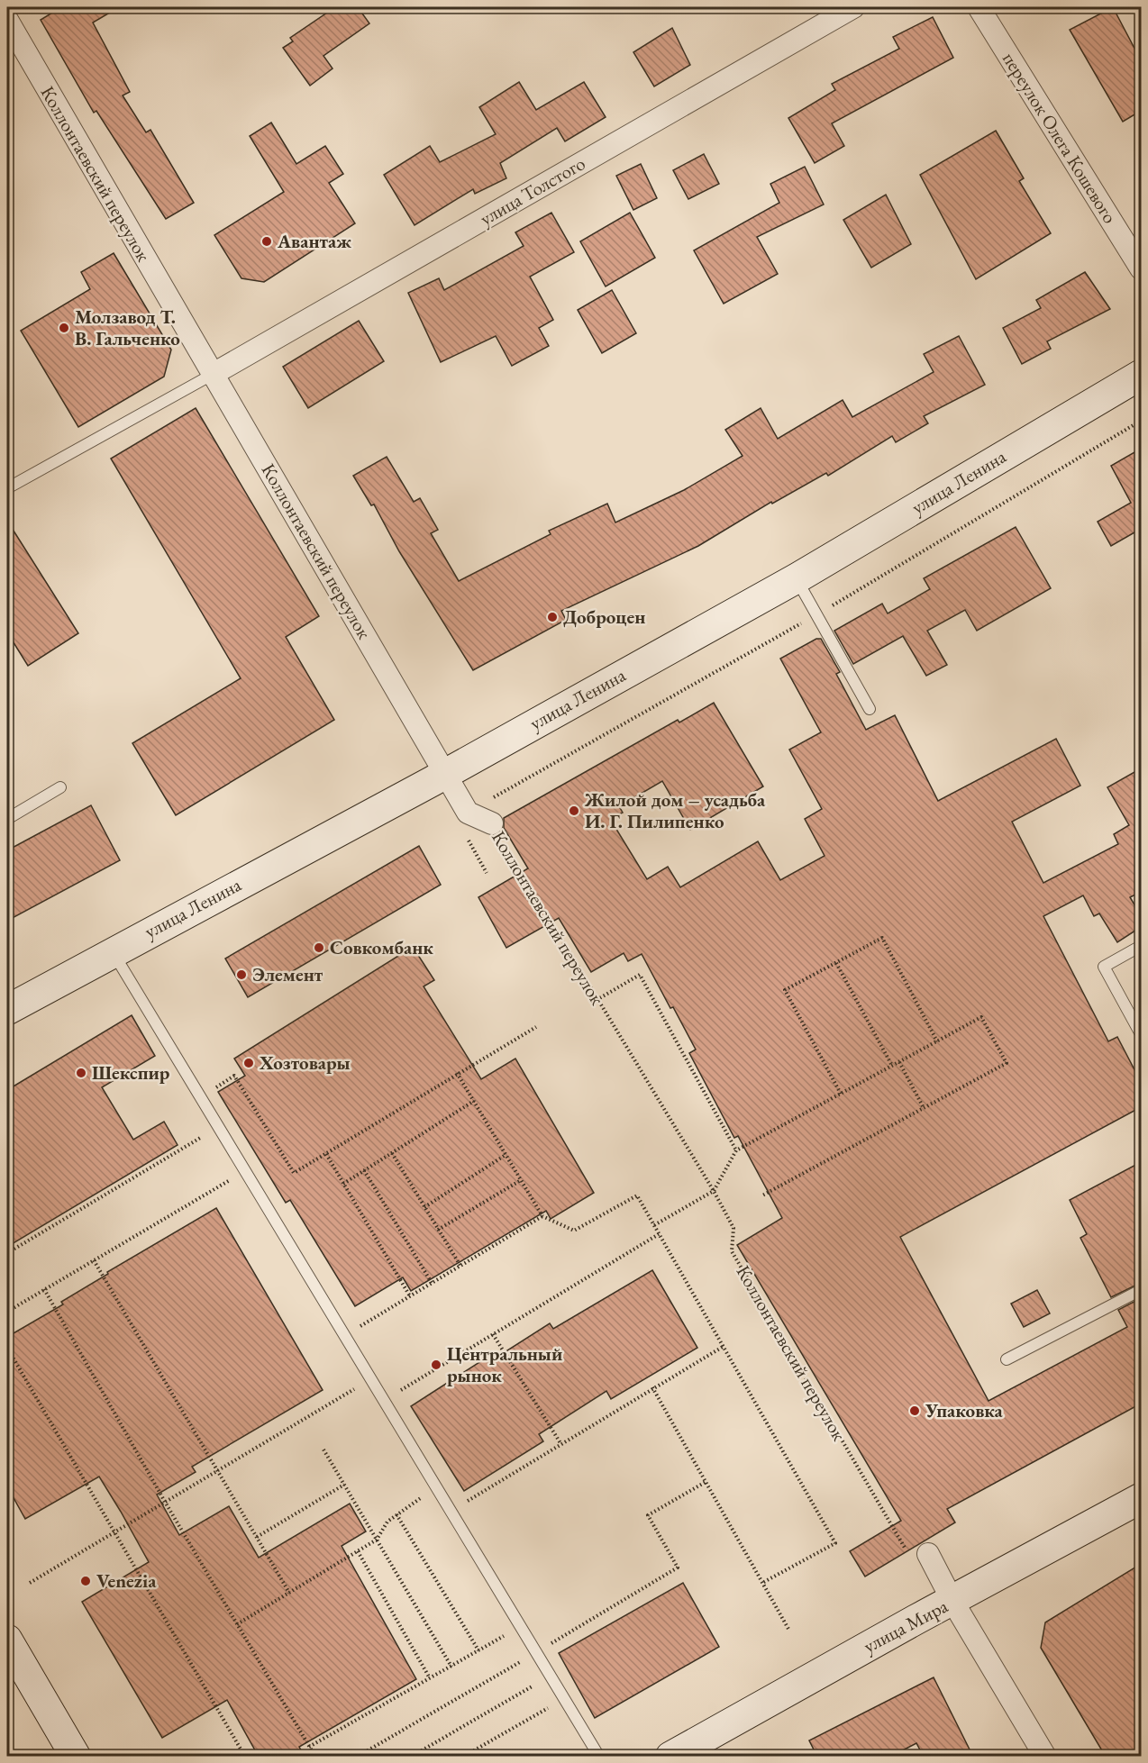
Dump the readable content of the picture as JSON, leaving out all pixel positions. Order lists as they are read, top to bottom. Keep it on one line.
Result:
{"streets":{"street":["переулок Олега Кошевого","Коллонтаевский переулок","улица Толстого","улица Ленина","улица Мира"]},"crossings":[["Коллонтаевский переулок","улица Толстого"],["Коллонтаевский переулок","улица Ленина"]],"places":["Авантаж","Молзавод Т. В. Гальченко","Доброцен","Жилой дом – усадьба И. Г. Пилипенко","Совкомбанк","Элемент","Хозтовары","Шекспир","Центральный рынок","Упаковка","Venezia"]}
